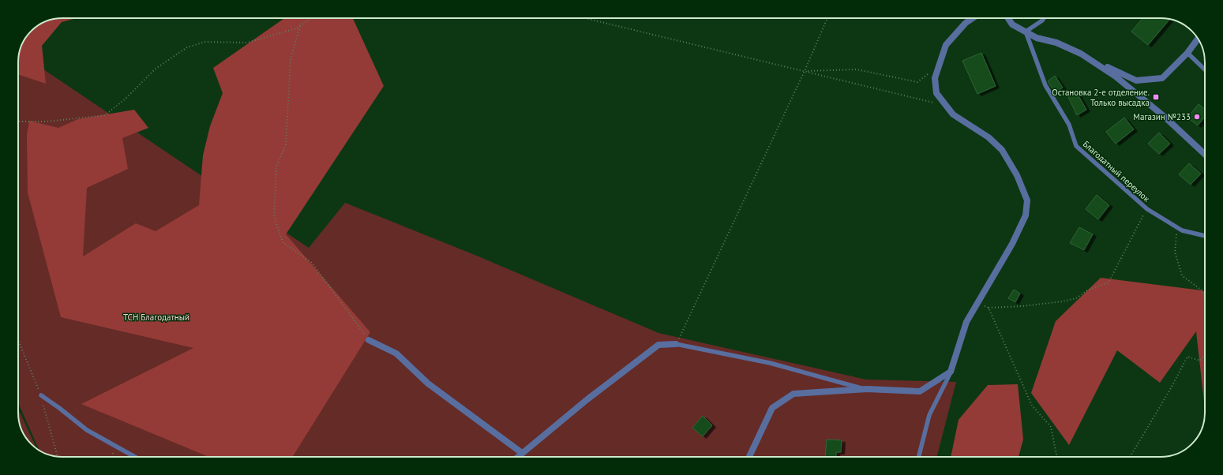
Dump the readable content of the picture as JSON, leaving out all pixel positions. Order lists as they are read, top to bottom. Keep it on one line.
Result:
{"streets":{"lane":["Благодатный переулок"]},"parks":["ТСН Благодатный"],"places":{"transit":["Остановка 2-е отделение. Только высадка"],"other":["Магазин №233"]}}
